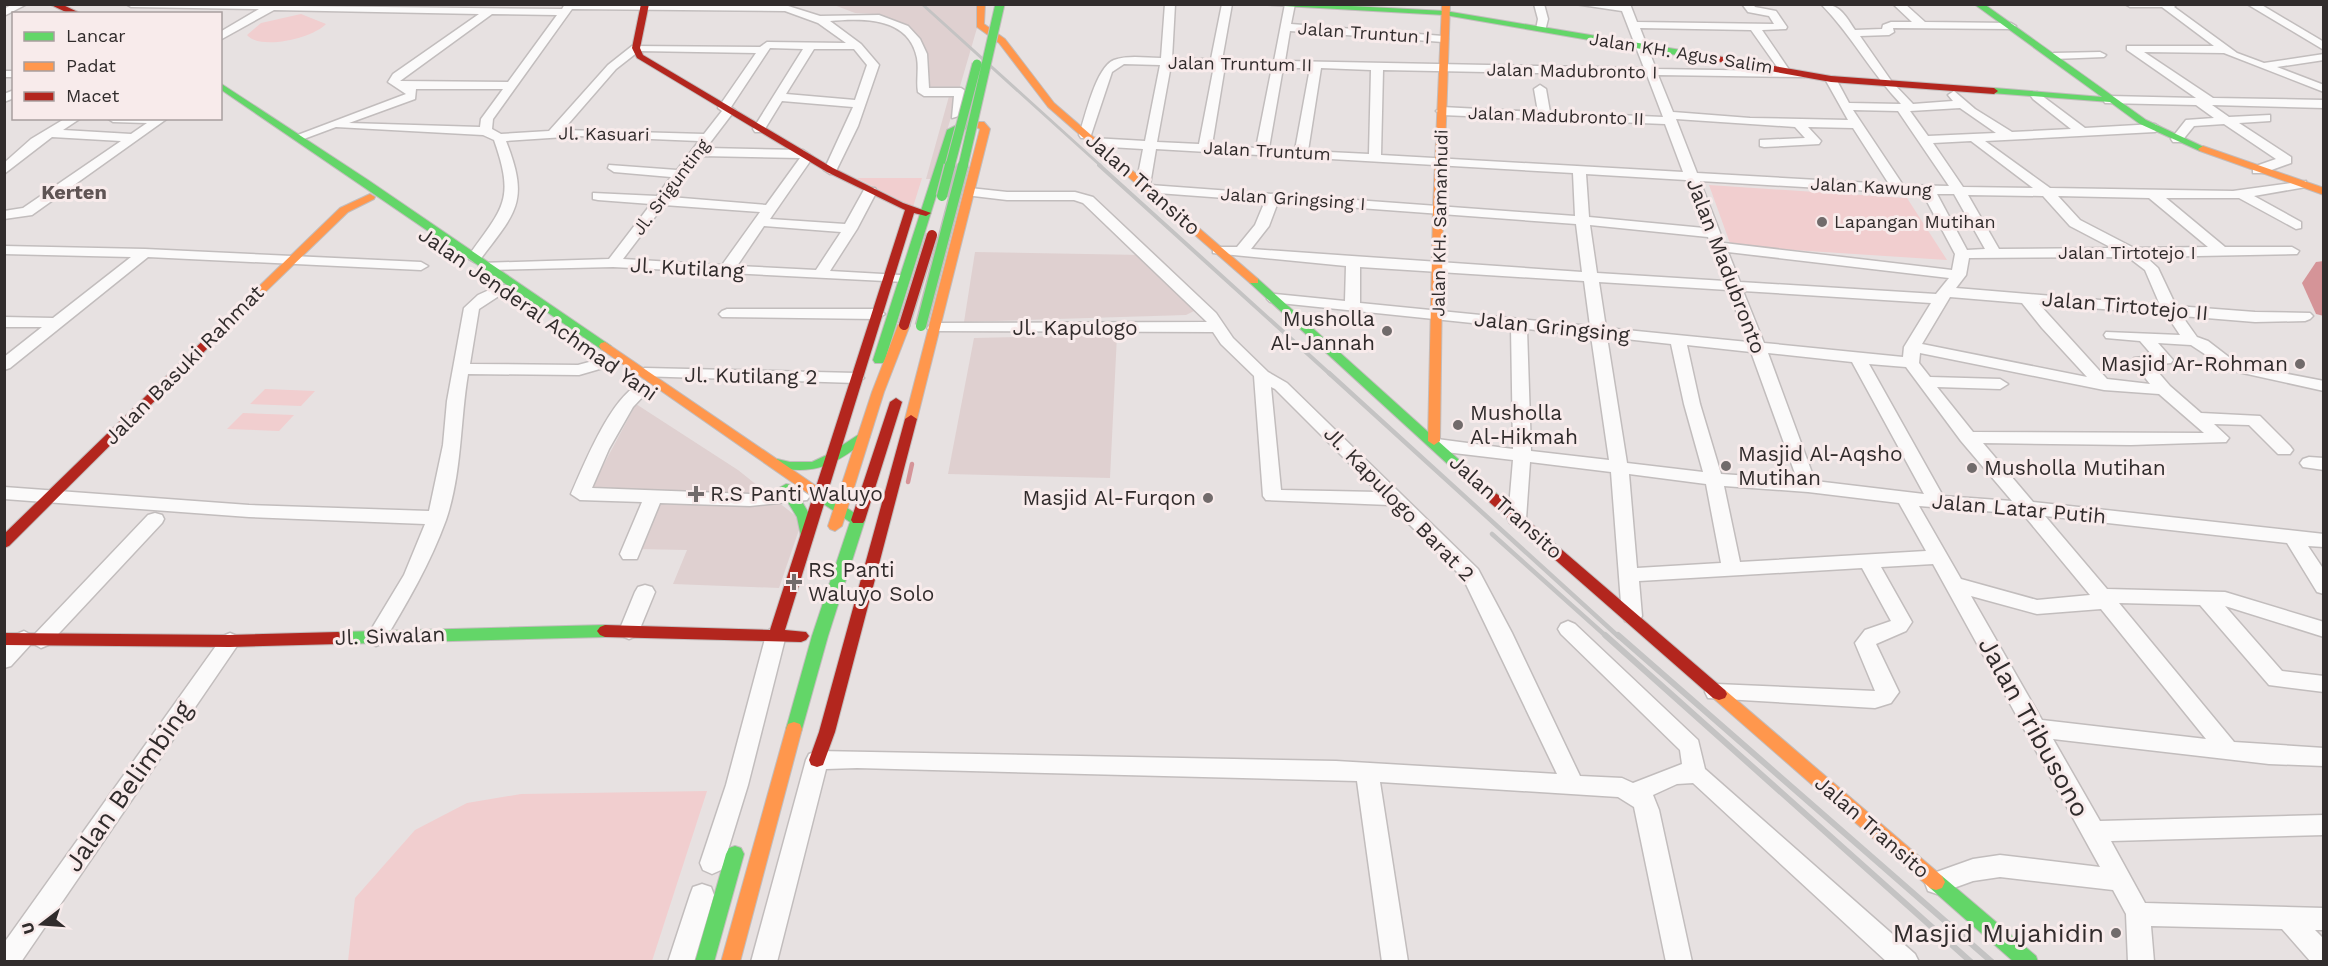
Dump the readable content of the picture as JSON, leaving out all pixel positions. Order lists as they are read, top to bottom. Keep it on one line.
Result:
{"streets":{"main road":["Jalan KH. Agus Salim","Jalan Transito","Jalan KH. Samanhudi","Jalan Jenderal Achmad Yani","Jalan Basuki Rahmat","Jl. Siwalan"],"street":["Jalan Truntun I","Jalan Truntum II","Jalan Madubronto I","Jalan Madubronto II","Jl. Kasuari","Jalan Truntum","Jl. Srigunting","Jalan Kawung","Jalan Gringsing I","Jalan Tirtotejo I","Jalan Madubronto","Jl. Kutilang","Jalan Tirtotejo II","Jalan Gringsing","Jl. Kapulogo","Jl. Kutilang 2","Jl. Kapulogo Barat 2","Jalan Latar Putih","Jalan Tribusono","Jalan Belimbing"]},"crossings":[["Jalan Truntun I","Jalan KH. Samanhudi"],["Jalan KH. Agus Salim","Jalan Madubronto I"],["Jalan KH. Agus Salim","Jalan KH. Samanhudi"],["Jalan KH. Agus Salim","Jalan Madubronto"],["Jalan Truntum II","Jalan Madubronto I"],["Jalan Truntum II","Jalan Truntum"],["Jalan Truntum II","Jalan Transito"],["Jalan Truntum II","Jalan KH. Samanhudi"],["Jalan Madubronto I","Jalan KH. Samanhudi"],["Jalan Madubronto I","Jalan Madubronto"],["Jalan Madubronto II","Jalan KH. Samanhudi"],["Jalan Madubronto II","Jalan Madubronto"],["Jl. Kasuari","Jl. Srigunting"],["Jalan Truntum","Jalan Transito"],["Jalan Truntum","Jalan Kawung"],["Jalan Truntum","Jalan KH. Samanhudi"],["Jalan Transito","Jalan Gringsing I"],["Jalan Transito","Jalan KH. Samanhudi"],["Jalan Transito","Jalan Tirtotejo II"],["Jalan Transito","Jalan Gringsing"],["Jalan Transito","Jalan Latar Putih"],["Jl. Srigunting","Jl. Kutilang"],["Jalan Kawung","Jalan KH. Samanhudi"],["Jalan Kawung","Jalan Madubronto"],["Jalan Gringsing I","Jalan KH. Samanhudi"],["Jalan Gringsing I","Jalan Madubronto"],["Jalan KH. Samanhudi","Jalan Tirtotejo II"],["Jalan KH. Samanhudi","Jalan Gringsing"],["Jalan KH. Samanhudi","Jalan Latar Putih"],["Jalan Madubronto","Jalan Tirtotejo II"],["Jalan Madubronto","Jalan Gringsing"],["Jalan Madubronto","Jalan Latar Putih"],["Jl. Kutilang","Jalan Jenderal Achmad Yani"],["Jalan Jenderal Achmad Yani","Jalan Basuki Rahmat"],["Jalan Jenderal Achmad Yani","Jl. Kutilang 2"],["Jl. Kapulogo","Jl. Kapulogo Barat 2"],["Jalan Latar Putih","Jalan Tribusono"],["Jl. Siwalan","Jalan Belimbing"]],"districts":["Kerten"],"places":{"other":["Lapangan Mutihan","Musholla Al-Jannah","Masjid Ar-Rohman","Musholla Al-Hikmah","Masjid Al-Aqsho Mutihan","Musholla Mutihan","Masjid Al-Furqon","Masjid Mujahidin"],"health":["R.S Panti Waluyo","RS Panti Waluyo Solo"]},"legend":["Lancar","Padat","Macet"],"north":"left"}
